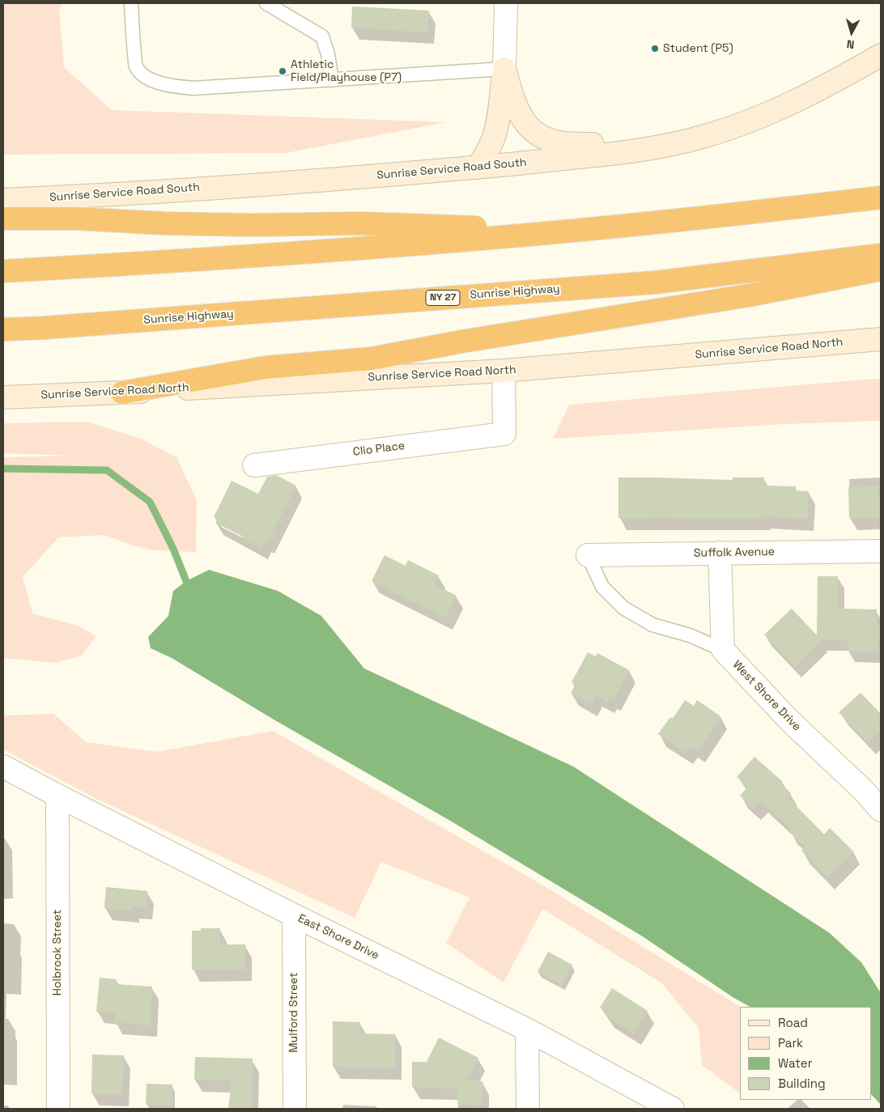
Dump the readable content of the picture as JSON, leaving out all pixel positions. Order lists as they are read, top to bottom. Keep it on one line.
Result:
{"streets":{"highway":["Sunrise Highway","NY 27"],"main road":["Sunrise Service Road South","Sunrise Service Road North"],"street":["Clio Place","Suffolk Avenue","West Shore Drive","East Shore Drive","Holbrook Street","Mulford Street"]},"crossings":[["Sunrise Service Road North","Clio Place"],["East Shore Drive","Holbrook Street"],["East Shore Drive","Mulford Street"]],"places":["Student (P5)","Athletic Field/Playhouse (P7)"],"legend":["Road","Park","Water","Building"],"north":"bottom"}
